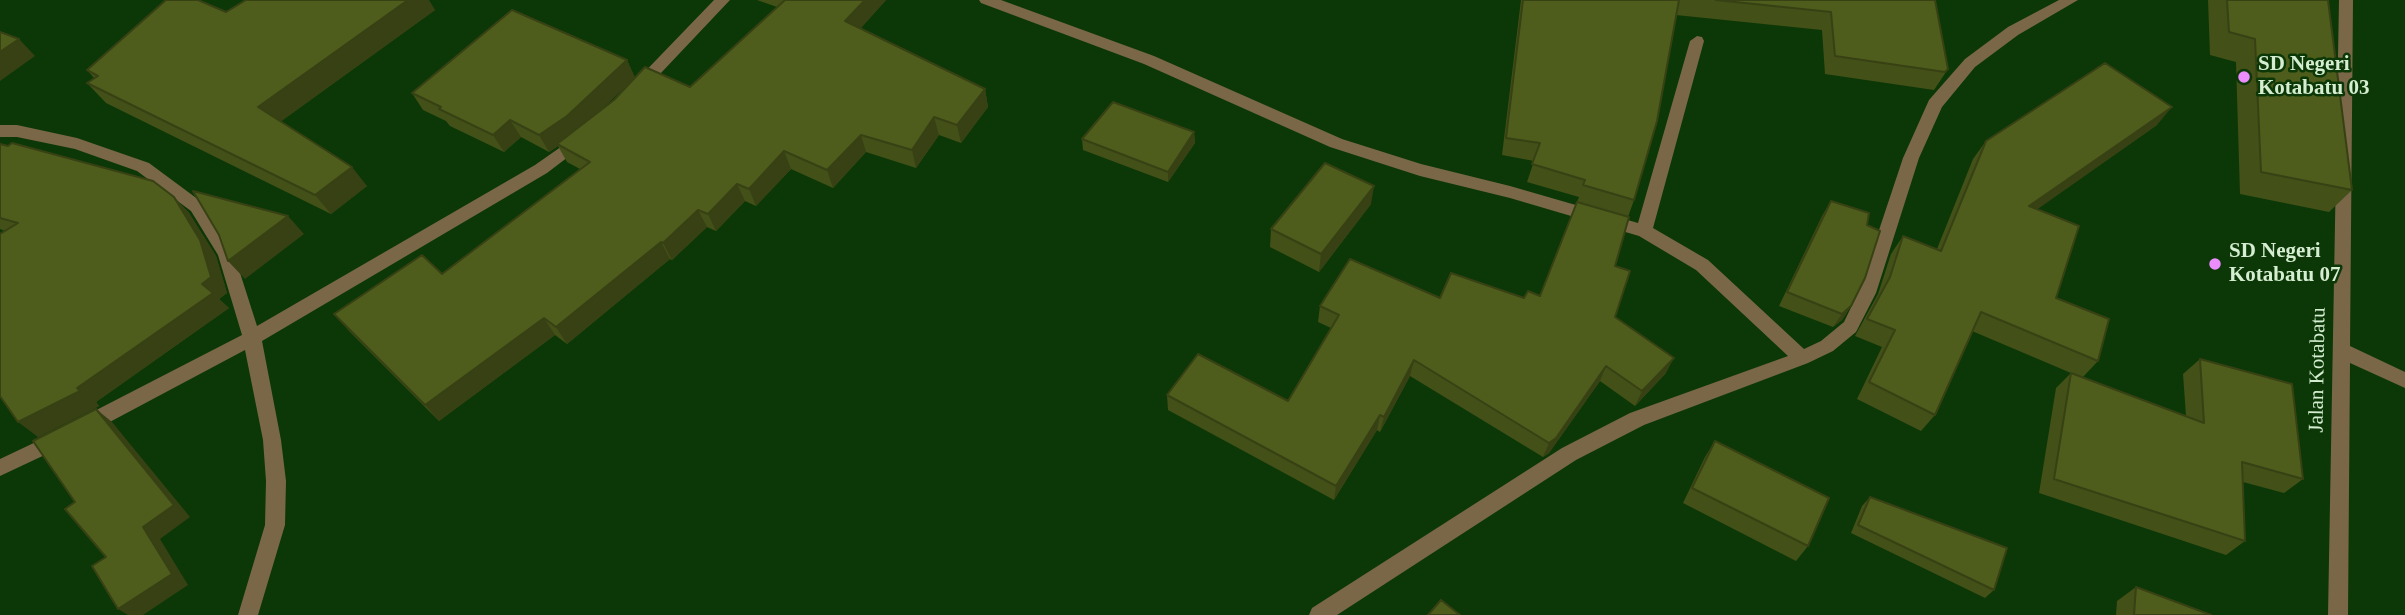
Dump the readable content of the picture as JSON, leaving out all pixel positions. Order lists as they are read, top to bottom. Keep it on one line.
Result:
{"streets":{"street":["Jalan Kotabatu"]},"places":["SD Negeri Kotabatu 03","SD Negeri Kotabatu 07"]}
